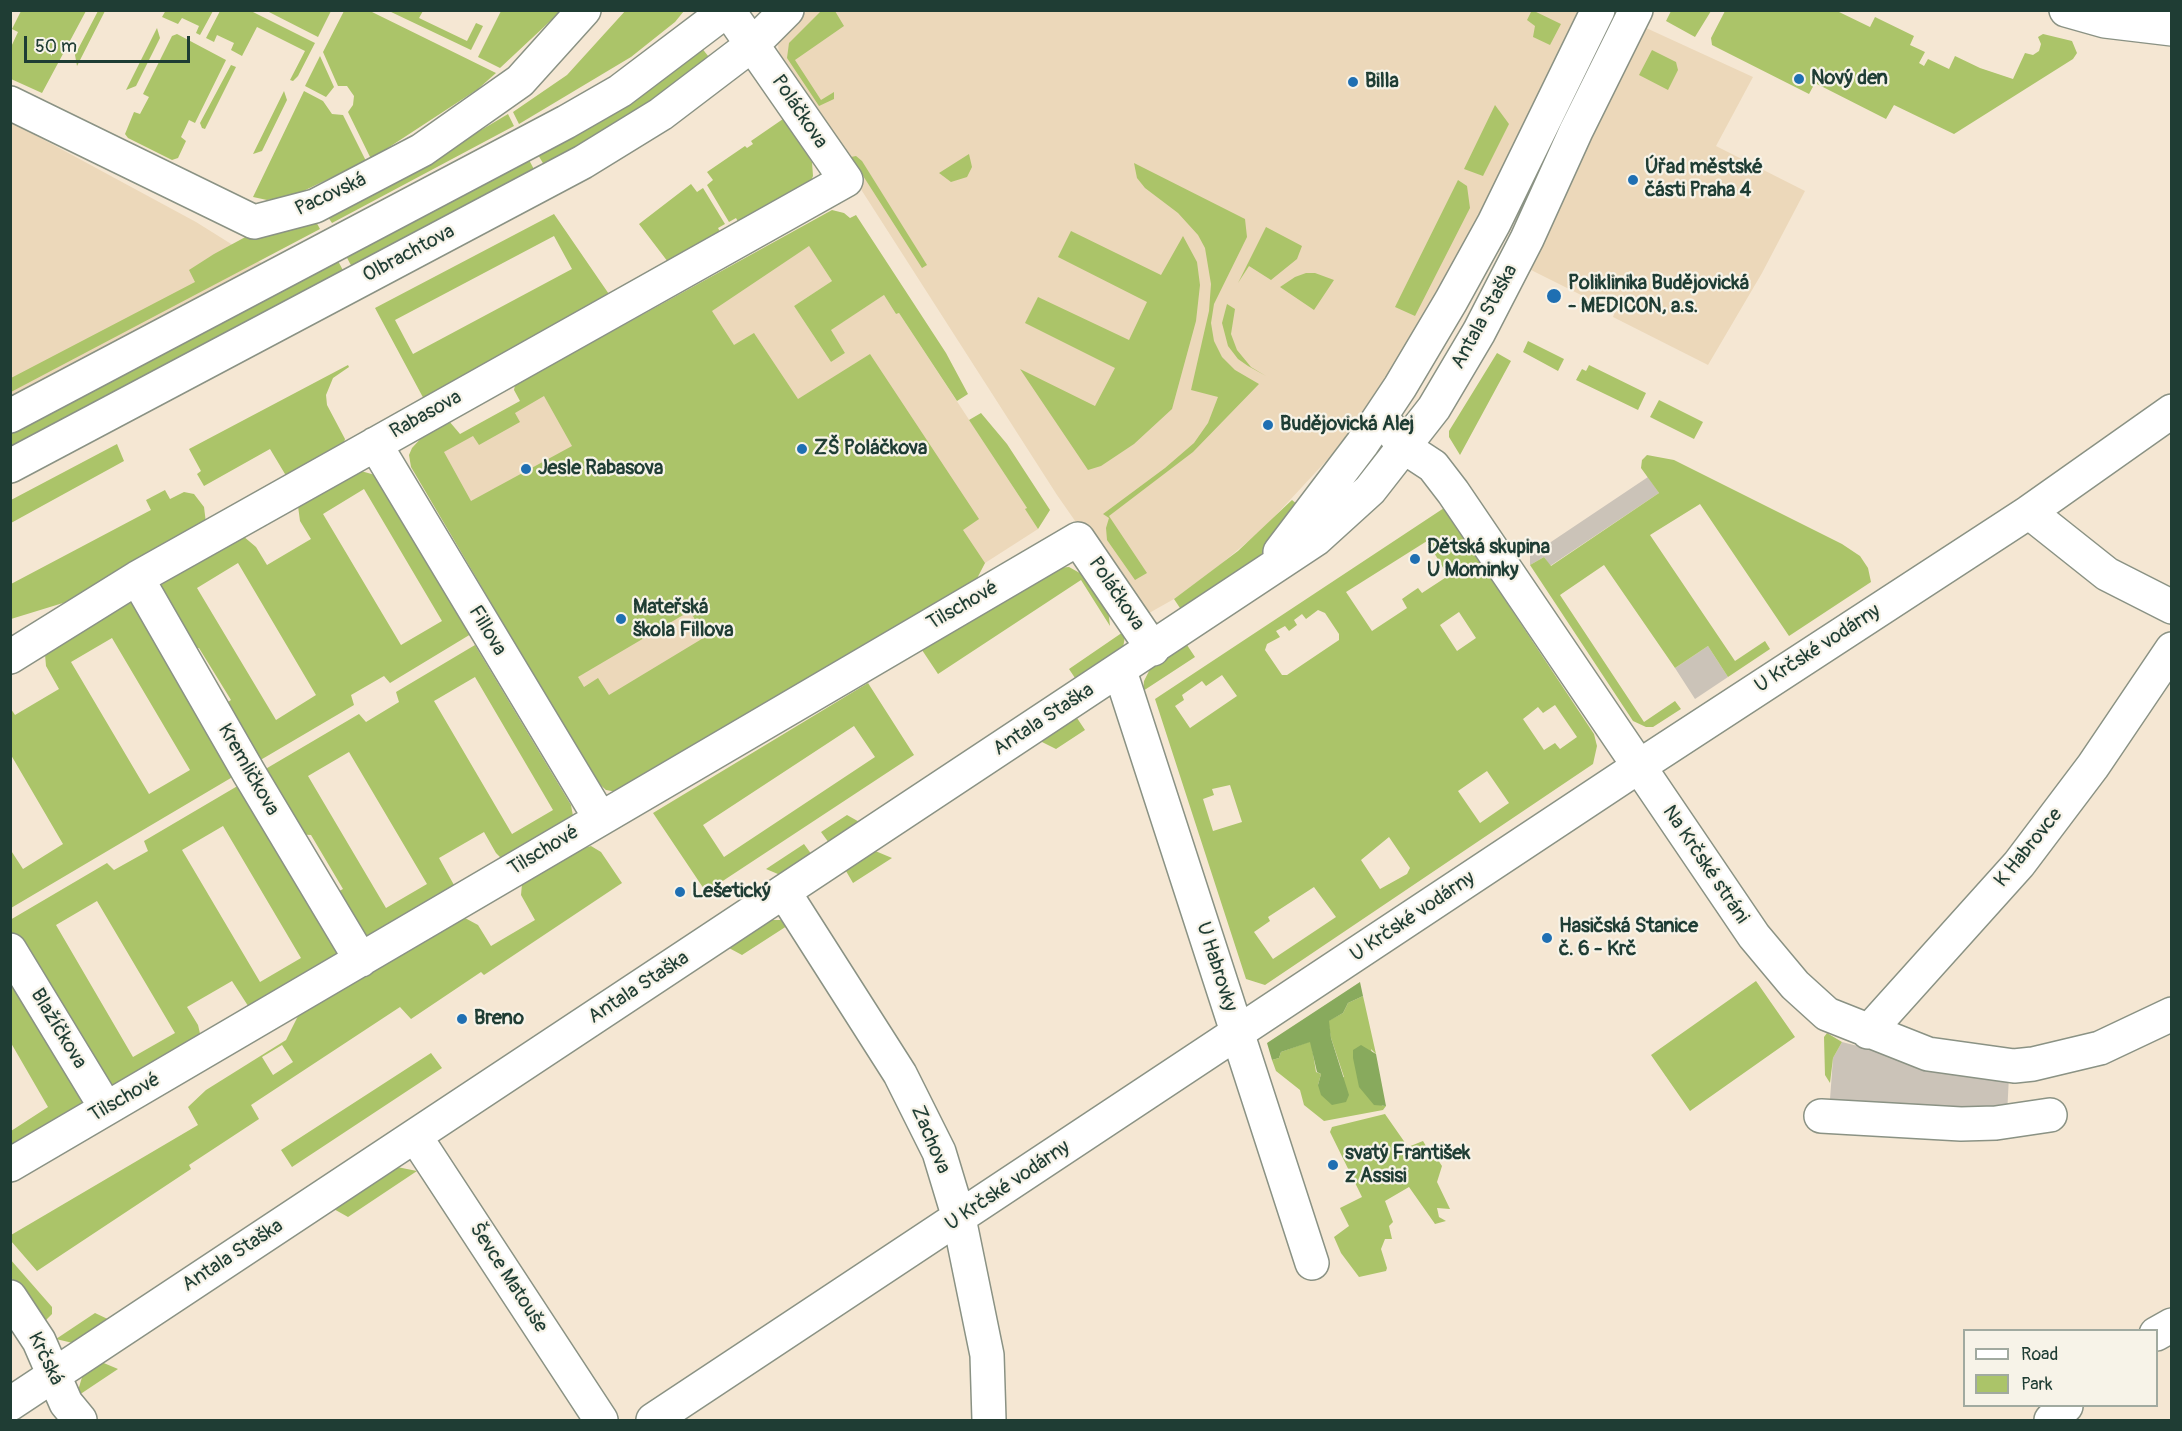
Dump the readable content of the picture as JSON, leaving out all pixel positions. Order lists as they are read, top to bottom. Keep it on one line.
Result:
{"streets":{"street":["Poláčkova","Pacovská","Olbrachtova","Antala Staška","Rabasova","Tilschové","Fillova","U Krčské vodárny","Kremličkova","K Habrovce","Na Krčské stráni","U Habrovky","Blažíčkova","Zachova","Ševce Matouše","Krčská"]},"crossings":[["Poláčkova","Olbrachtova"],["Poláčkova","Antala Staška"],["Poláčkova","Rabasova"],["Poláčkova","Tilschové"],["Antala Staška","Na Krčské stráni"],["Antala Staška","U Habrovky"],["Antala Staška","Zachova"],["Antala Staška","Ševce Matouše"],["Antala Staška","Krčská"],["Rabasova","Fillova"],["Rabasova","Kremličkova"],["Tilschové","Fillova"],["Tilschové","Kremličkova"],["Tilschové","Blažíčkova"],["U Krčské vodárny","Na Krčské stráni"],["U Krčské vodárny","U Habrovky"],["U Krčské vodárny","Zachova"],["K Habrovce","Na Krčské stráni"]],"places":["Nový den","Billa","Úřad městské části Praha 4","Poliklinika Budějovická - MEDICON, a.s.","Budějovická Alej","ZŠ Poláčkova","Jesle Rabasova","Dětská skupina U Mominky","Mateřská škola Fillova","Lešetický","Hasičská Stanice č. 6 - Krč","Breno","svatý František z Assisi"],"legend":["Road","Park"],"scale_bar":"50 m"}
